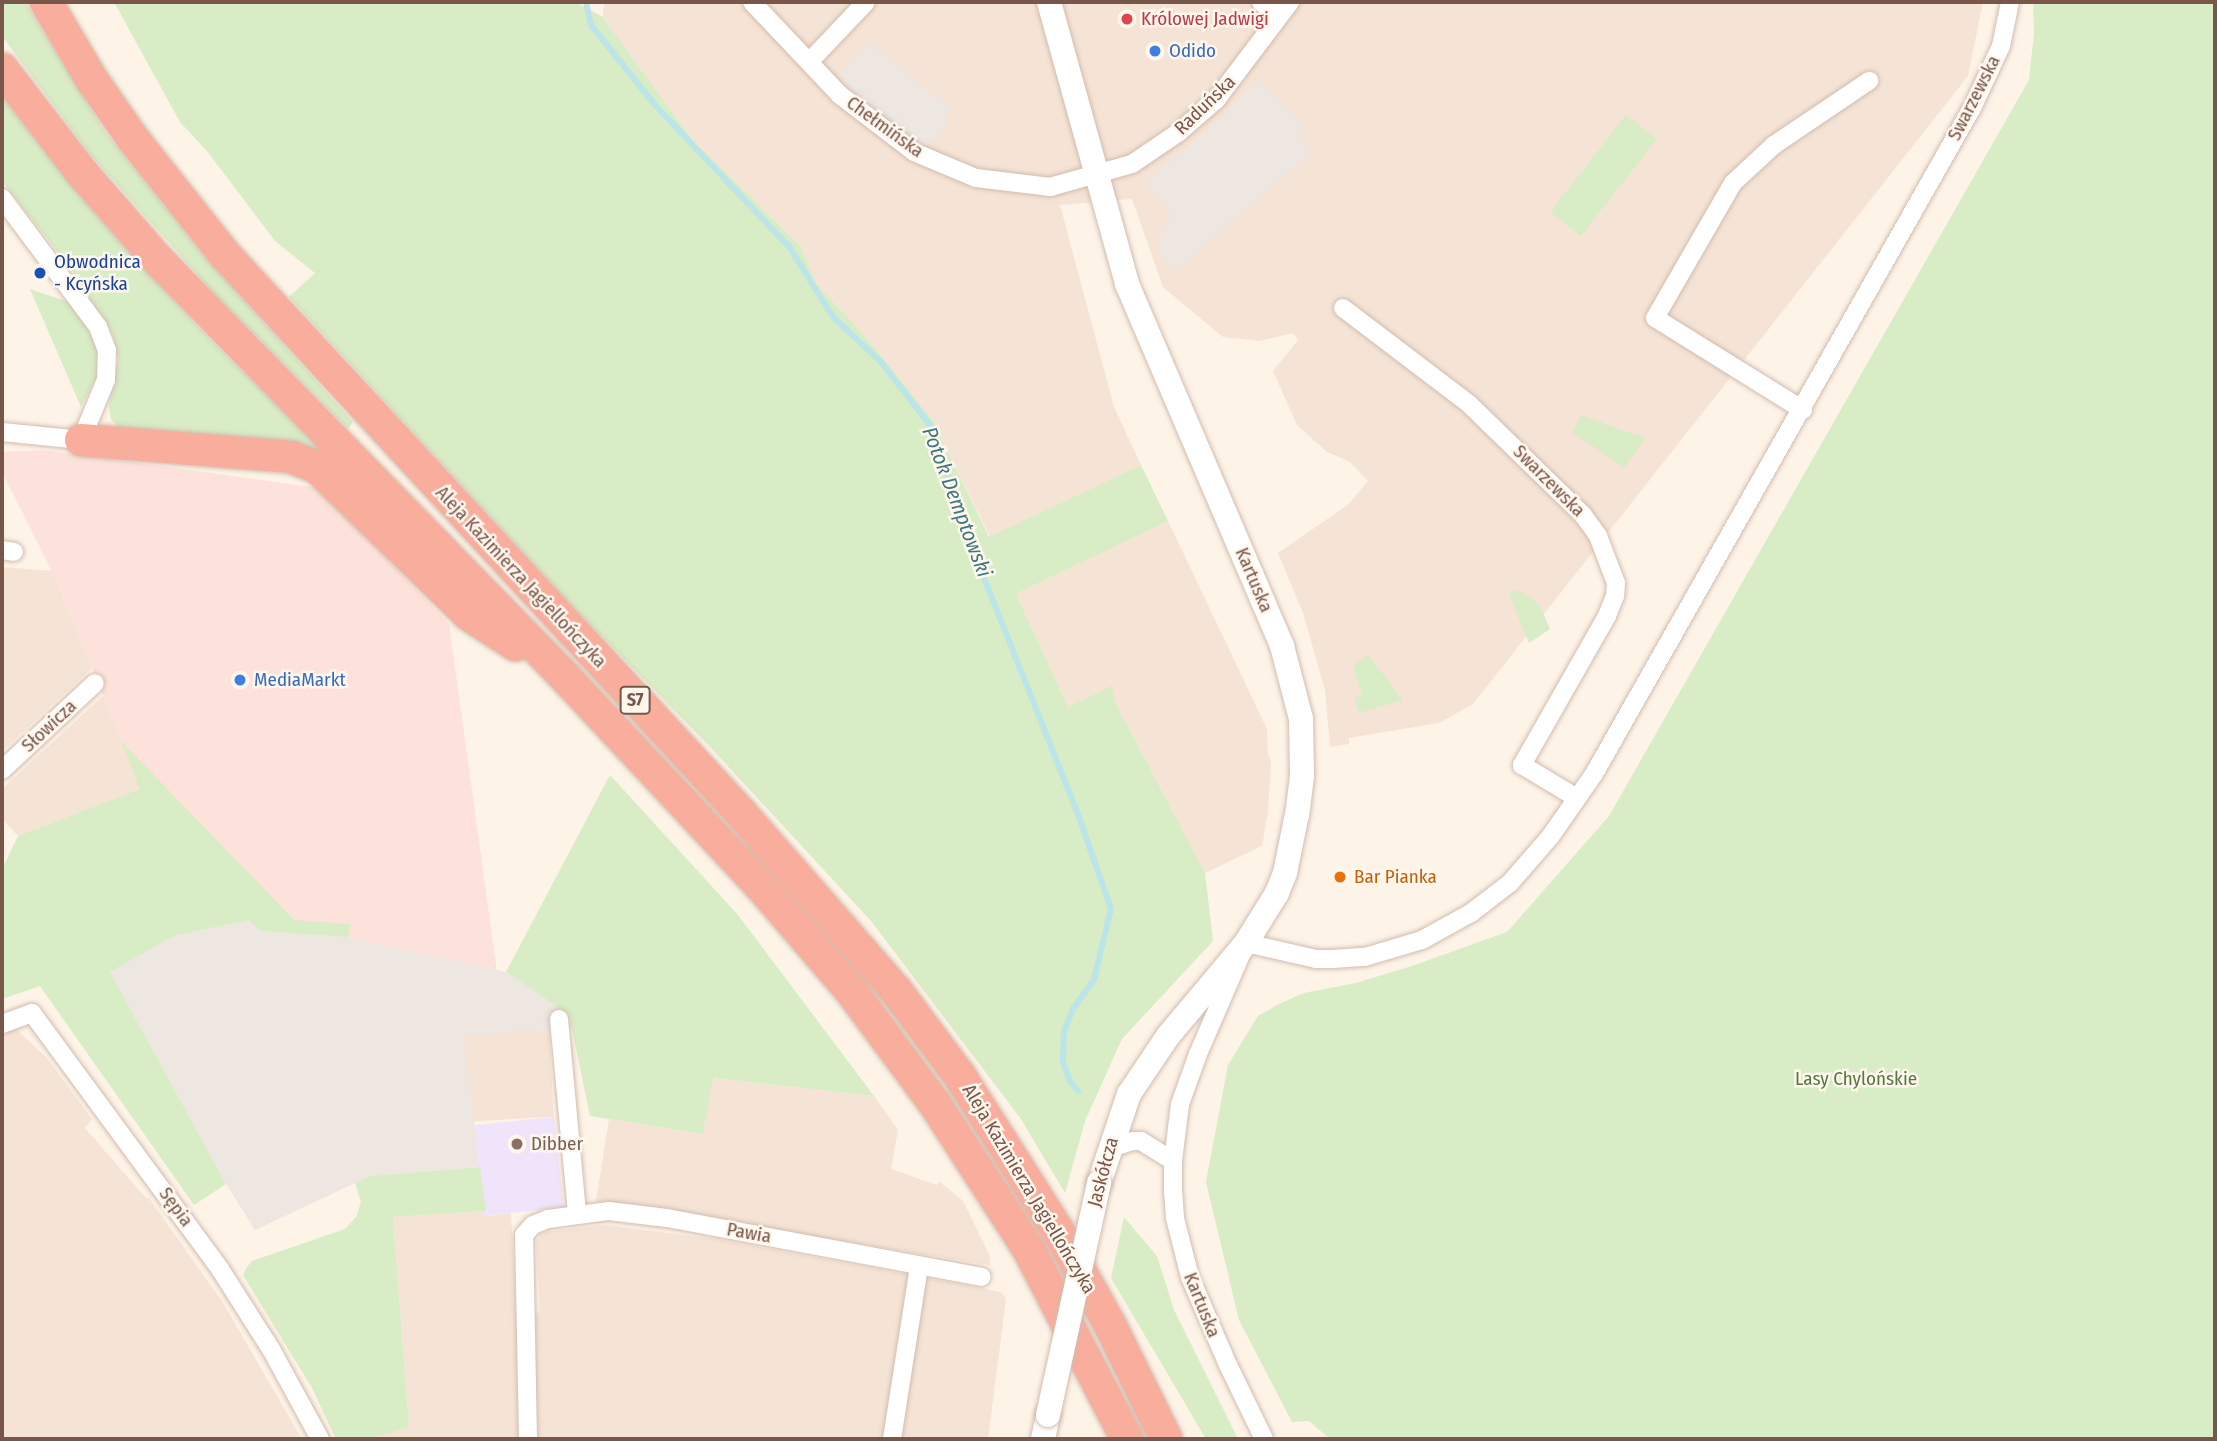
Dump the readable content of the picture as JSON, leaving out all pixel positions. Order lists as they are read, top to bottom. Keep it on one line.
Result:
{"streets":{"highway":["Aleja Kazimierza Jagiellończyka","S7"],"street":["Swarzewska","Raduńska","Chełmińska","Kartuska","Słowicza","Jaskółcza","Sępia","Pawia"]},"crossings":[["Swarzewska","Kartuska"],["Swarzewska","Jaskółcza"],["Raduńska","Chełmińska"],["Raduńska","Kartuska"],["Chełmińska","Kartuska"],["Kartuska","Jaskółcza"]],"water":["Potok Demptowski"],"parks":["Lasy Chylońskie"],"places":["Królowej Jadwigi","Odido","Obwodnica - Kcyńska","MediaMarkt","Bar Pianka","Dibber"]}
